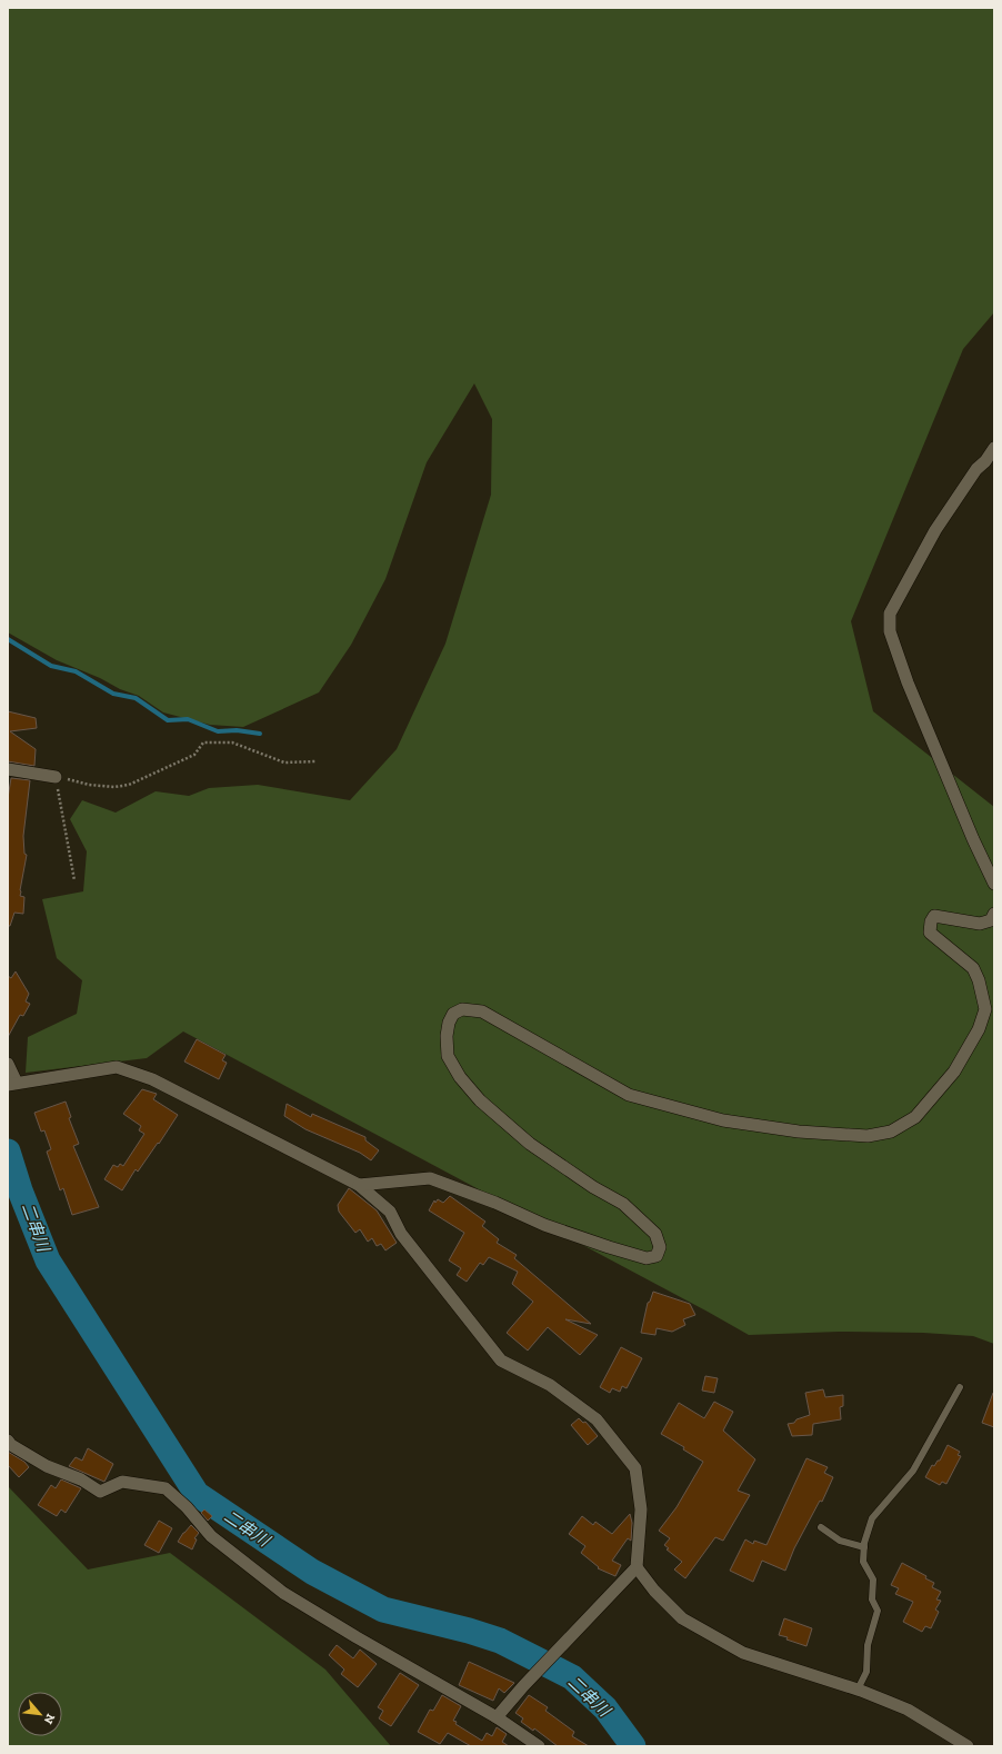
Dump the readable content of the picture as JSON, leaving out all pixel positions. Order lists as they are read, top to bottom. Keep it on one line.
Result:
{"water":["二串川"],"north":"bottom right"}
